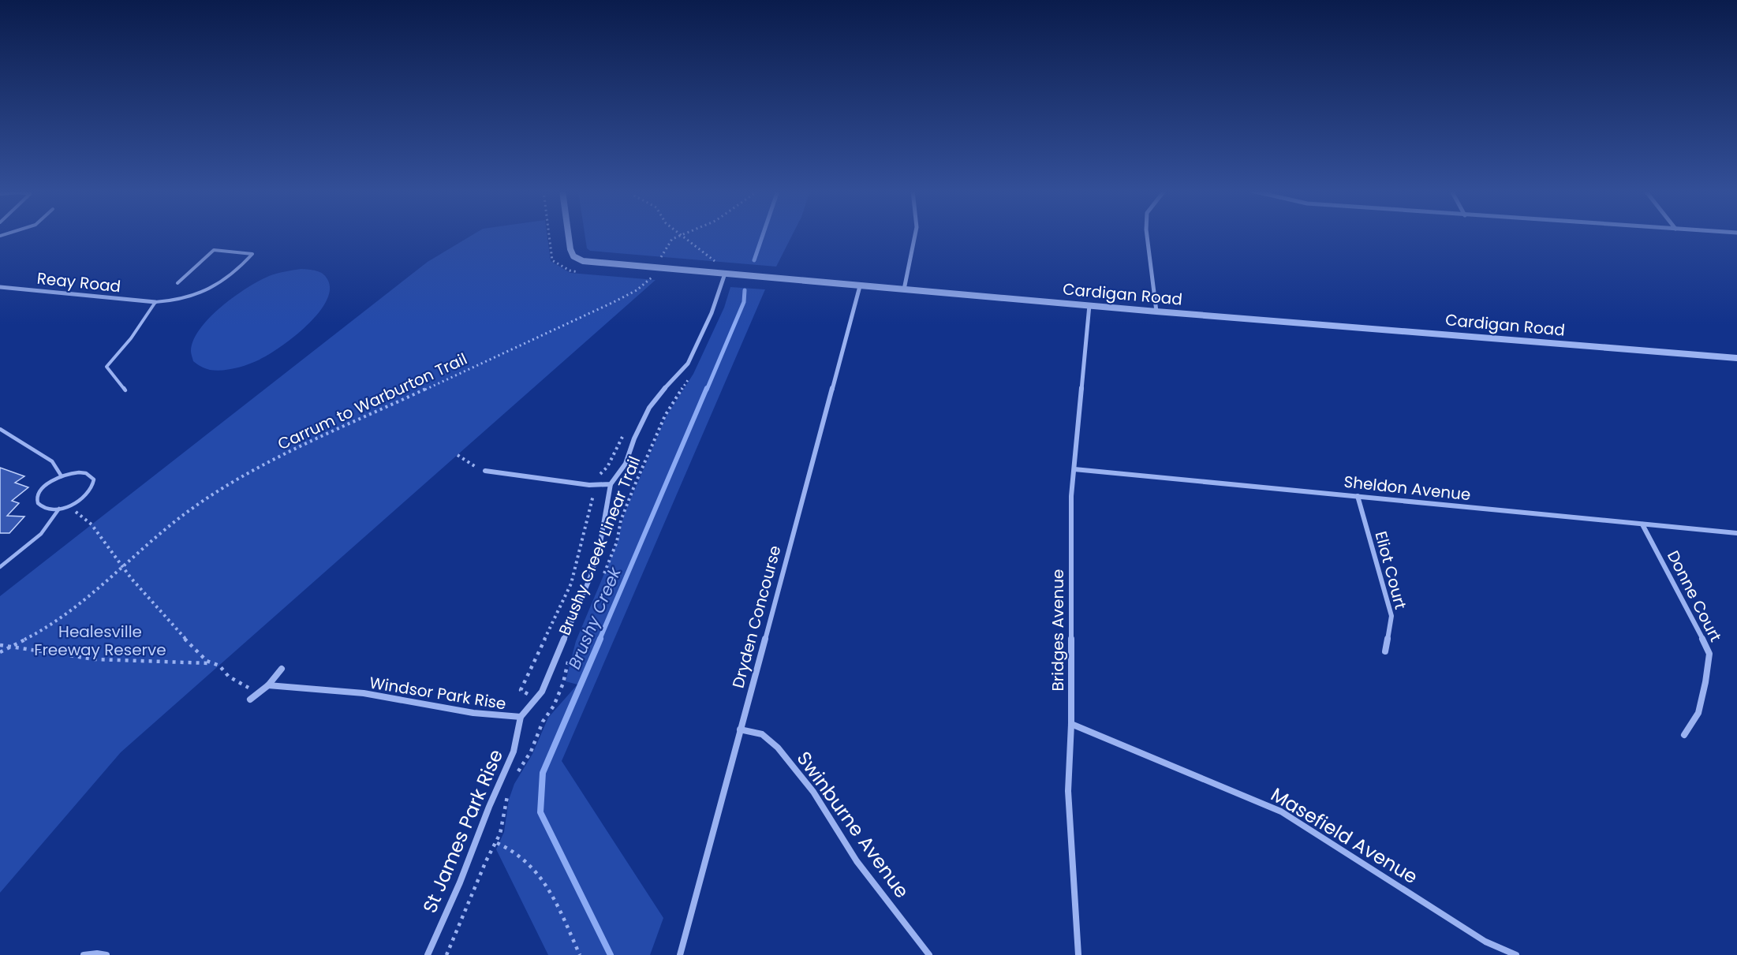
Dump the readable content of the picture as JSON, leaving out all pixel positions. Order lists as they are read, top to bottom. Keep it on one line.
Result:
{"streets":{"street":["Reay Road","Cardigan Road","Sheldon Avenue","Eliot Court","Donne Court","Dryden Concourse","Bridges Avenue","Windsor Park Rise","Swinburne Avenue","St James Park Rise","Masefield Avenue"],"path":["Carrum to Warburton Trail","Brushy Creek Linear Trail"]},"crossings":[["Cardigan Road","Carrum to Warburton Trail"],["Cardigan Road","Dryden Concourse"],["Cardigan Road","Bridges Avenue"],["Sheldon Avenue","Eliot Court"],["Sheldon Avenue","Donne Court"],["Sheldon Avenue","Bridges Avenue"],["Dryden Concourse","Swinburne Avenue"],["Bridges Avenue","Masefield Avenue"],["Windsor Park Rise","St James Park Rise"]],"water":["Brushy Creek"],"parks":["Healesville Freeway Reserve"]}
